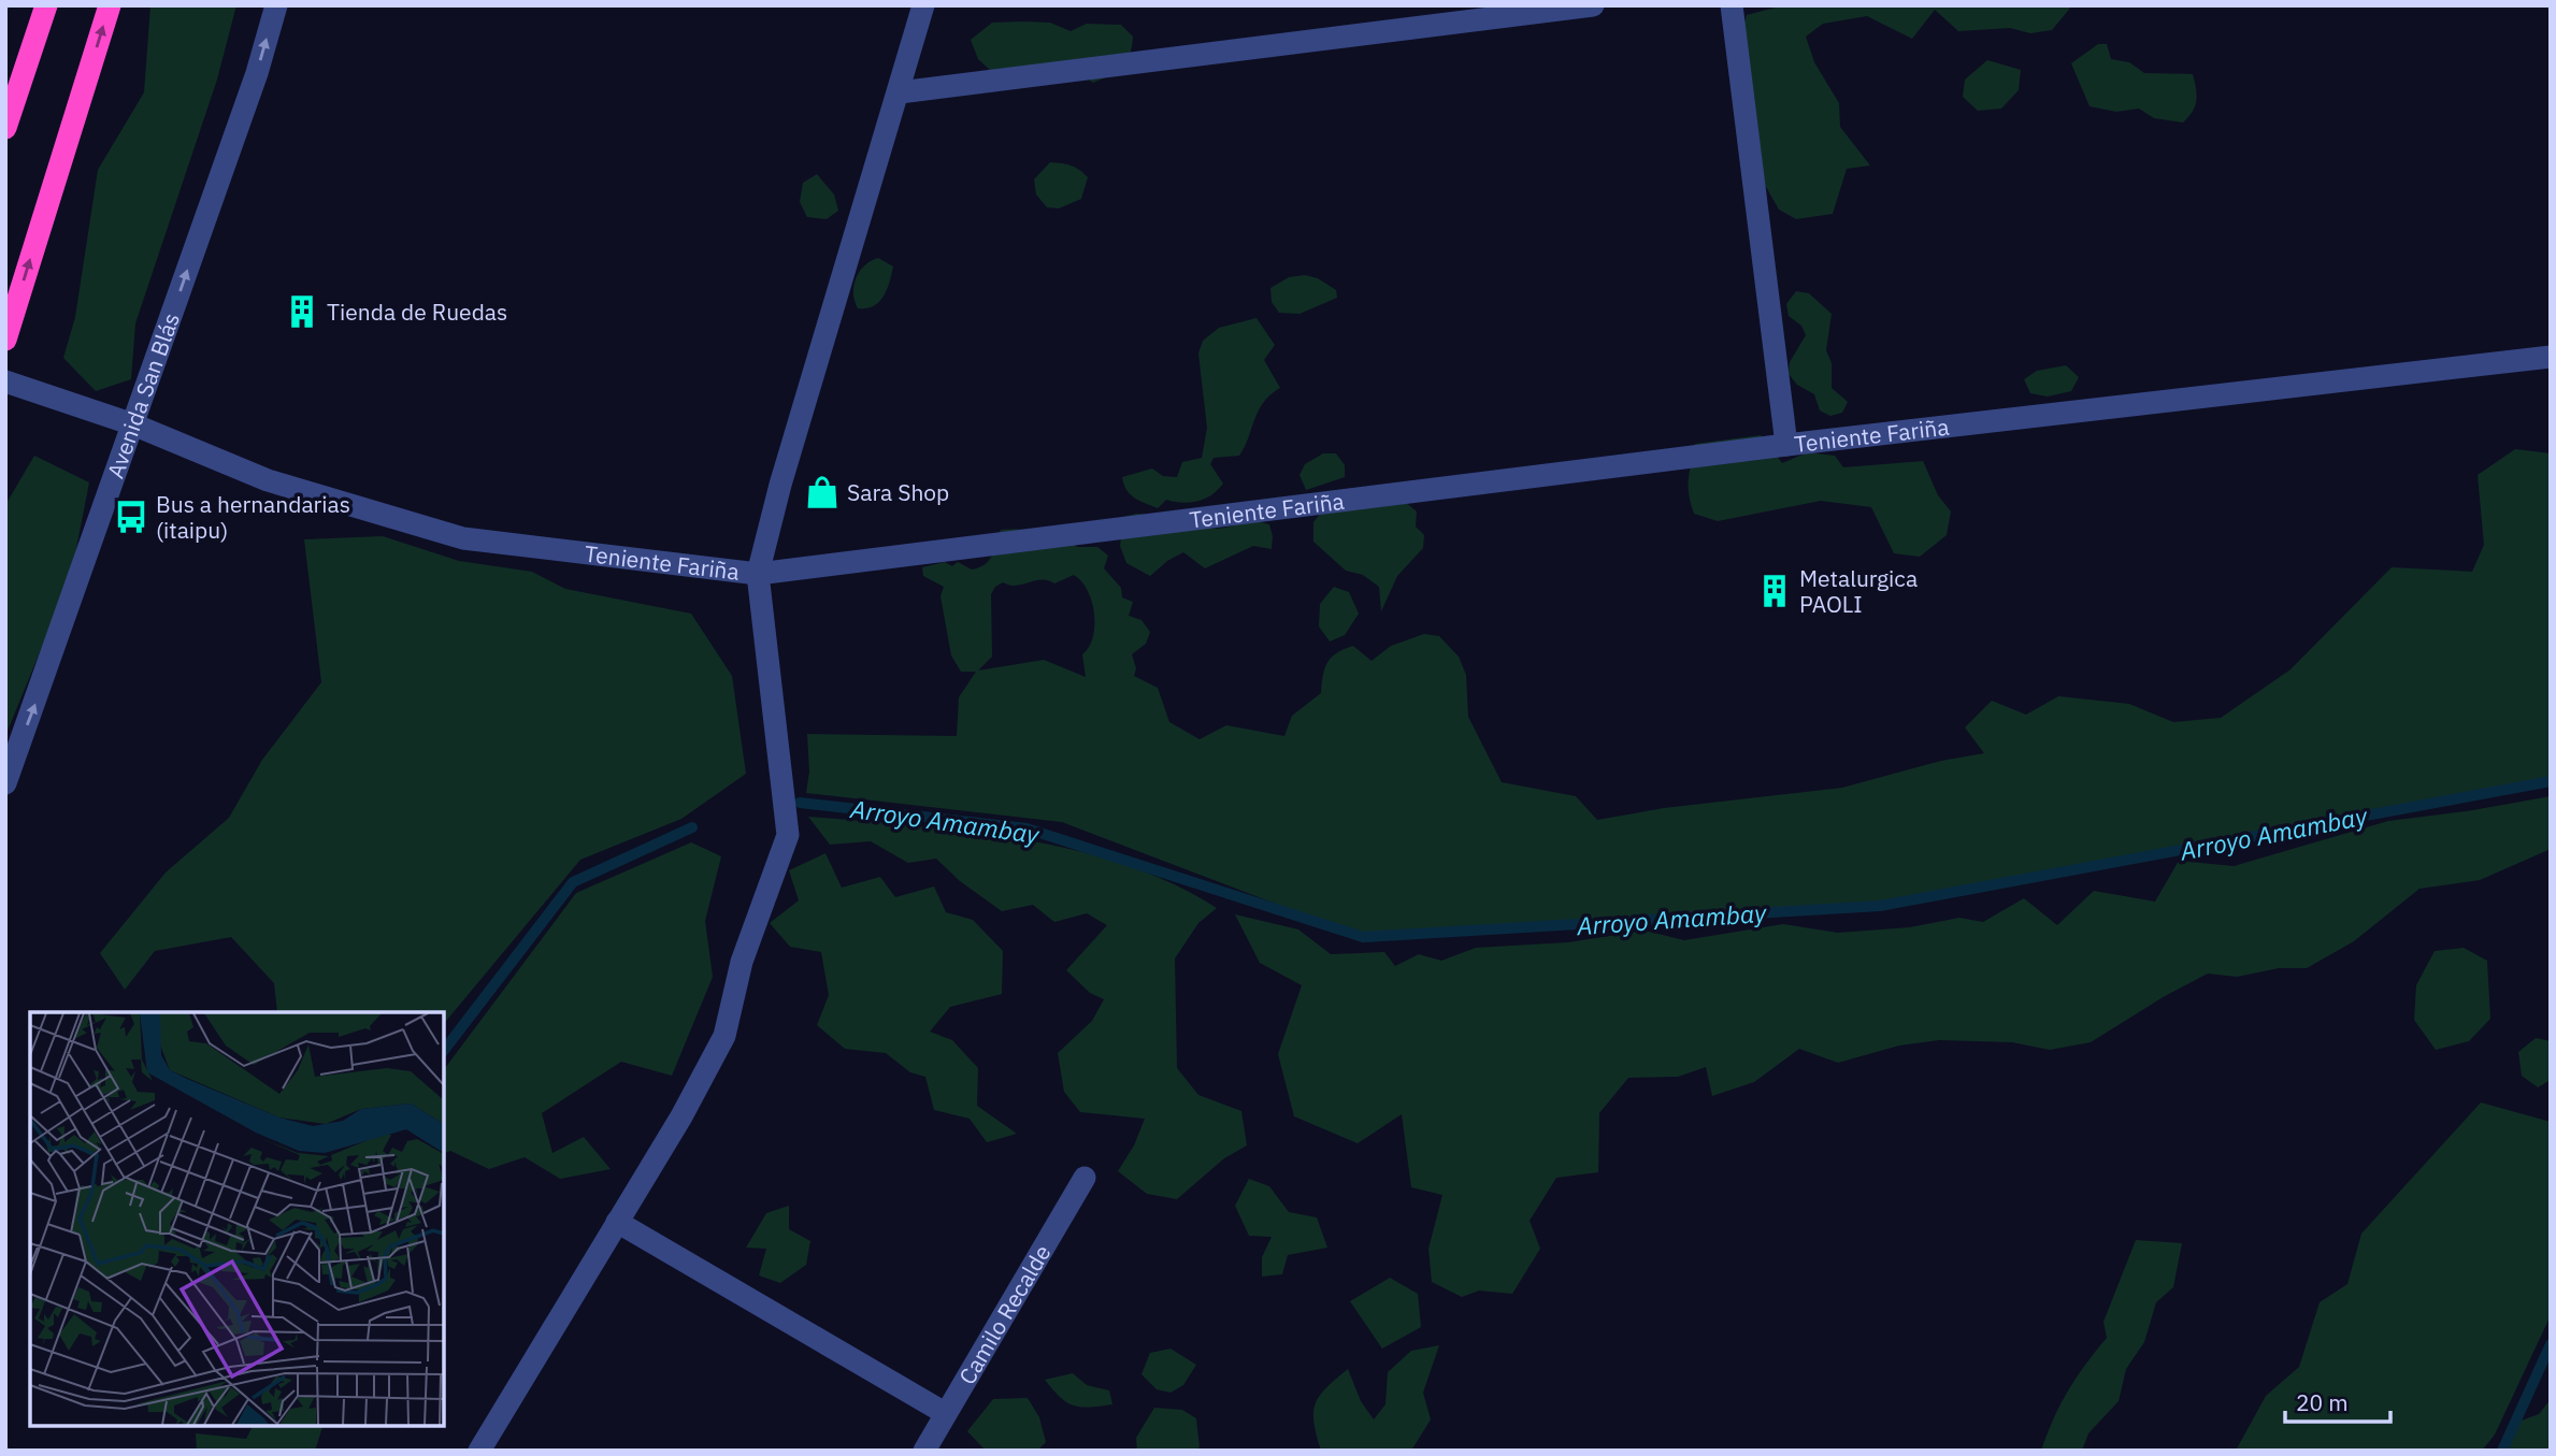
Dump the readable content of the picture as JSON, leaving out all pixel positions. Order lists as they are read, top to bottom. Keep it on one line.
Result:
{"streets":{"street":["Avenida San Blás","Teniente Fariña","Camilo Recalde"]},"crossings":[["Avenida San Blás","Teniente Fariña"]],"one_way":["Avenida San Blás"],"water":["Arroyo Amambay"],"places":{"building":["Tienda de Ruedas","Metalurgica PAOLI"],"shop":["Sara Shop"],"bus stop":["Bus a hernandarias (itaipu)"]},"scale_bar":"20 m"}
